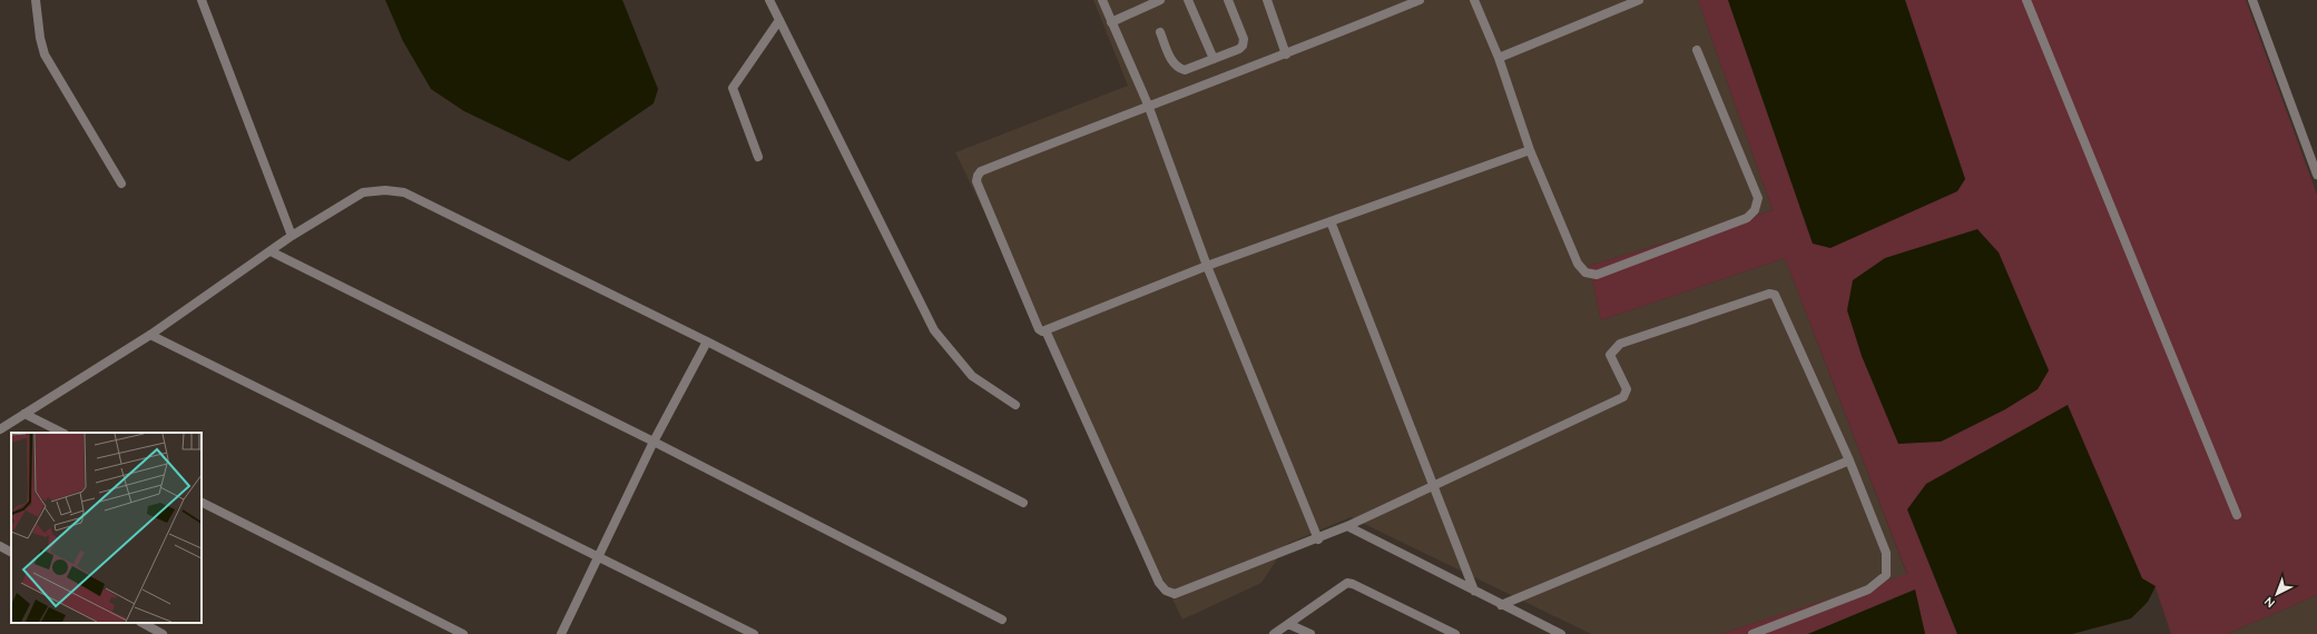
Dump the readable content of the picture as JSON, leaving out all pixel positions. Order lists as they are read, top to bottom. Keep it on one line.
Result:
{"north":"bottom left"}
